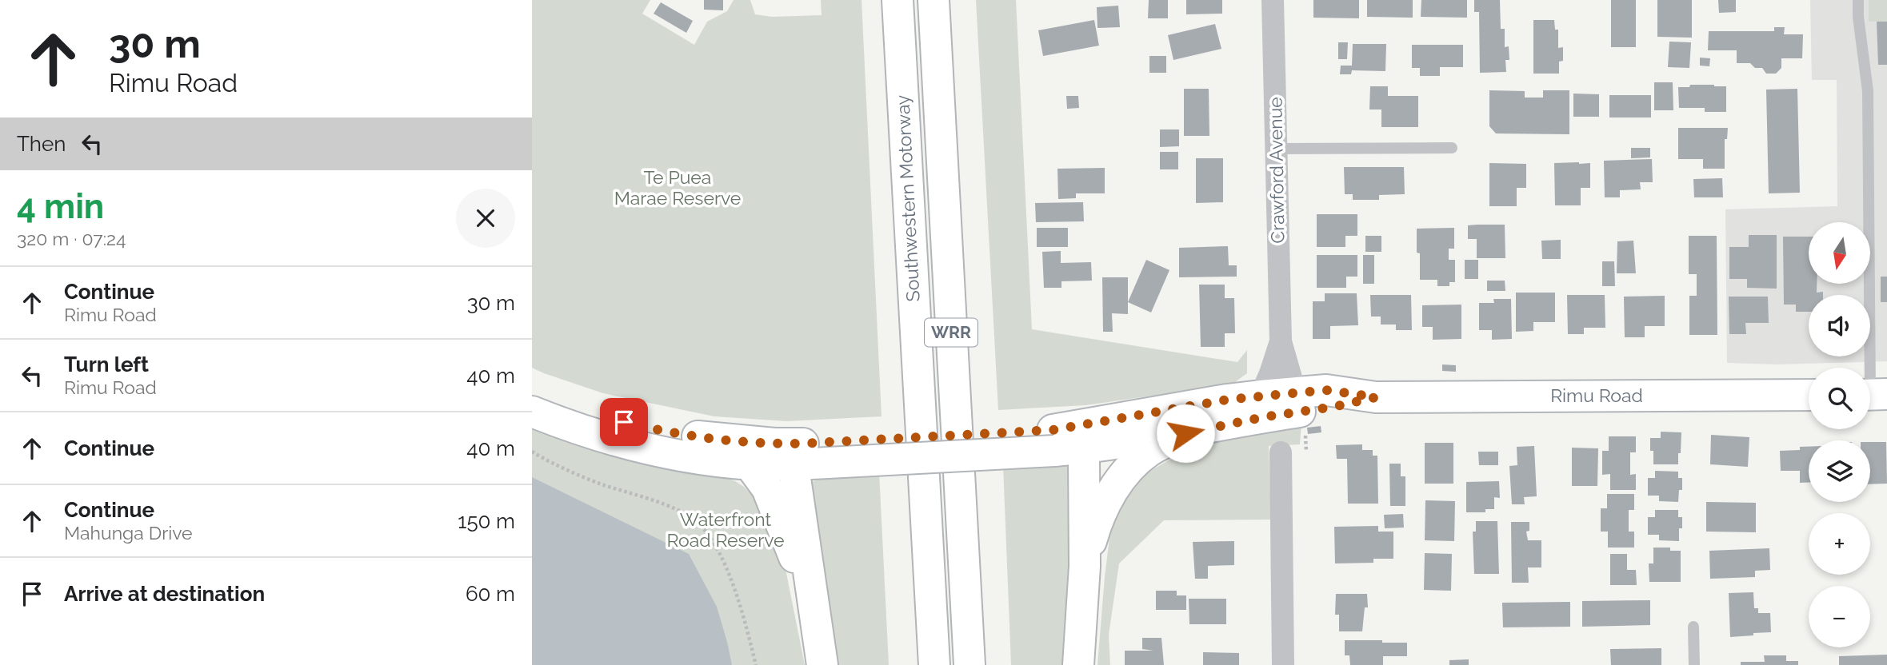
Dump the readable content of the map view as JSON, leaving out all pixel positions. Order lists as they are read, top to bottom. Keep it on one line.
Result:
{"streets":{"main road":["Southwestern Motorway","WRR","Rimu Road"],"street":["Crawford Avenue"]},"crossings":[["Crawford Avenue","Rimu Road"]],"parks":["Te Puea Marae Reserve","Waterfront Road Reserve"],"north":"bottom","page":{"turn":["30 m","Rimu Road"],"then":"Then","heading":["4 min","320 m · 07:24"],"map_buttons":["+","−"],"list":[{"name":"Continue","note":"Rimu Road","value":"30 m"},{"name":"Turn left","note":"Rimu Road","value":"40 m"},{"name":"Continue","value":"40 m"},{"name":"Continue","note":"Mahunga Drive","value":"150 m"},{"name":"Arrive at destination","value":"60 m"}]}}
